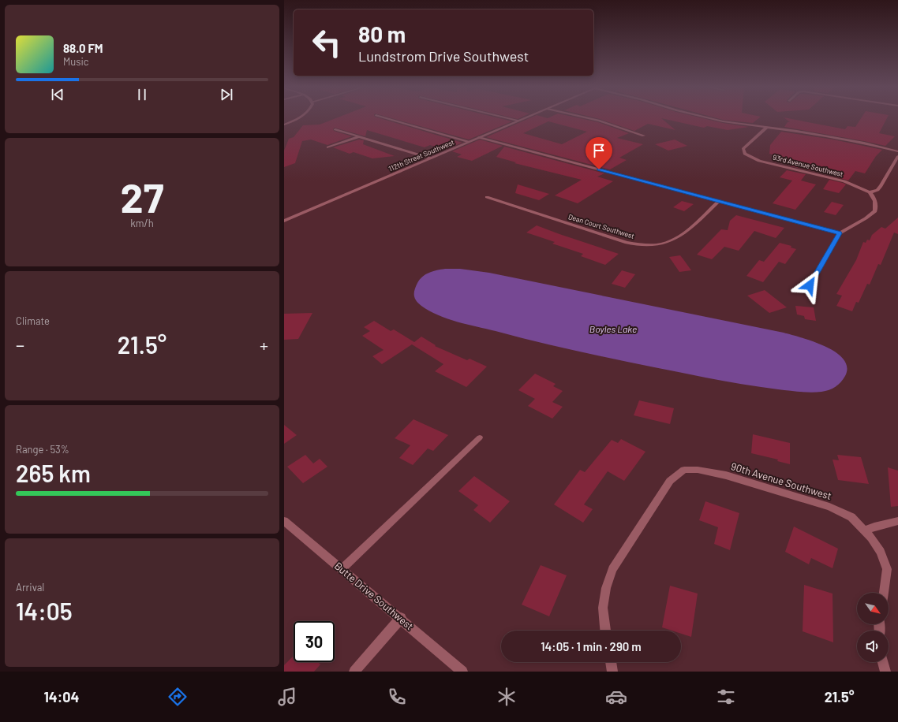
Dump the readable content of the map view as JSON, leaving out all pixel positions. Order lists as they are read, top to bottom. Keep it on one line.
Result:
{"streets":{"street":["112th Street Southwest","93rd Avenue Southwest","Dean Court Southwest","90th Avenue Southwest","Butte Drive Southwest"]},"water":["Boyles Lake"],"north":"bottom right","page":{"turn":["80 m","Lundstrom Drive Southwest"],"song":["88.0 FM","Music"],"tile":[["27","km/h"],"Climate",["Range · 53%","265 km"],["Arrival","14:05"]],"heat":["−","21.5°","+"],"limit":"30","trip":"14:05 · 1 min · 290 m","tabs":["14:04","21.5°"]}}
